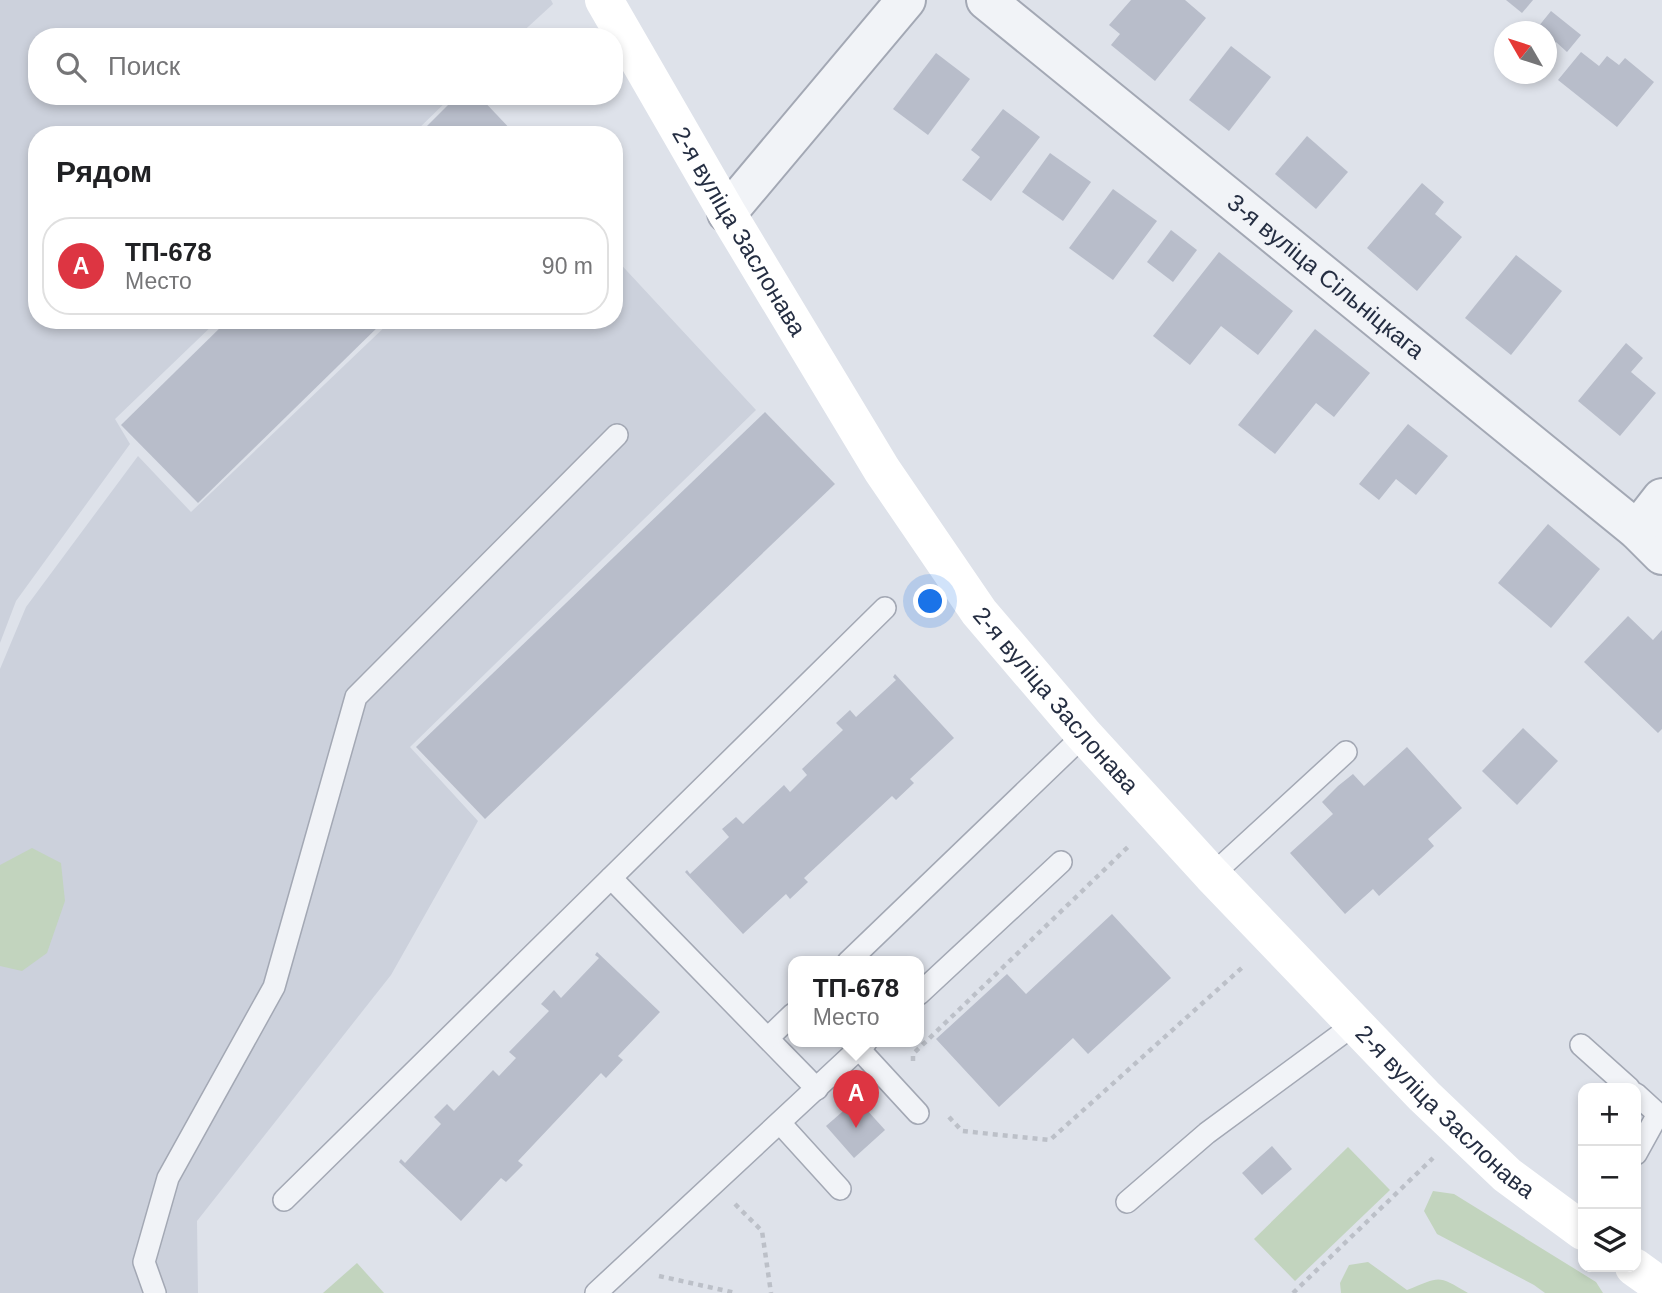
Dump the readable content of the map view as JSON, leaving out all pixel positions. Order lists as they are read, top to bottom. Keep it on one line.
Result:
{"streets":{"main road":["2-я вуліца Заслонава"],"street":["3-я вуліца Сільніцкага"]},"north":"top left","page":{"search":"Поиск","heading":"Рядом","list":[{"mark":"A","name":"ТП-678","note":"Место","value":"90 m"}],"popup":["ТП-678","Место"],"pins":"A","map_buttons":["+","−"]}}
